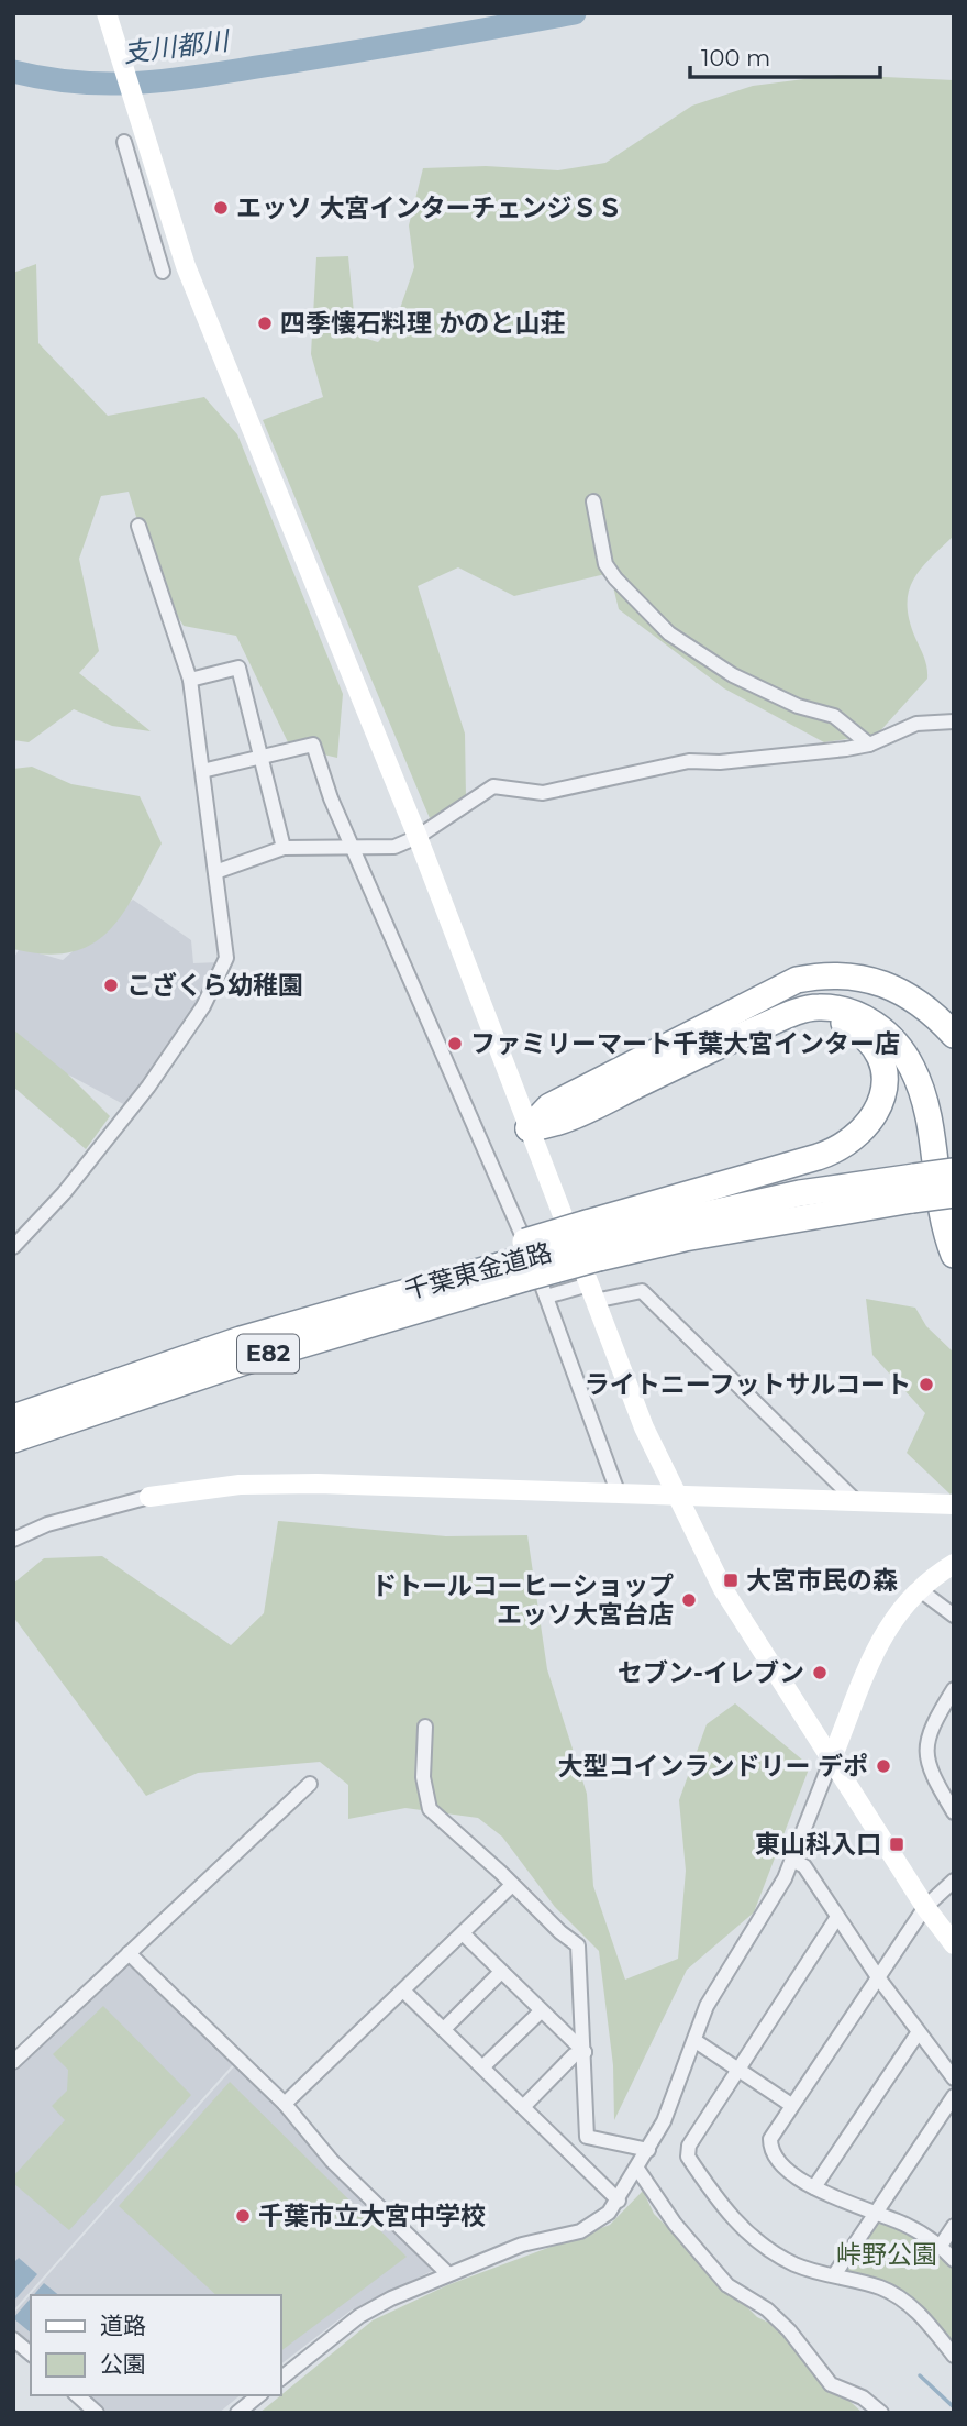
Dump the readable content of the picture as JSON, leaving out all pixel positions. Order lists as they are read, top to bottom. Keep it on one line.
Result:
{"streets":{"highway":["千葉東金道路","E82"]},"crossings":[["千葉東金道路","E82"]],"water":["支川都川"],"parks":["峠野公園"],"places":{"other":["エッソ 大宮インターチェンジＳＳ","四季懐石料理 かのと山荘","こざくら幼稚園","ファミリーマート千葉大宮インター店","ライトニーフットサルコート","ドトールコーヒーショップ エッソ大宮台店","セブン-イレブン","大型コインランドリー デポ","千葉市立大宮中学校"],"transit":["大宮市民の森","東山科入口"]},"legend":["道路","公園"],"scale_bar":"100 m"}
